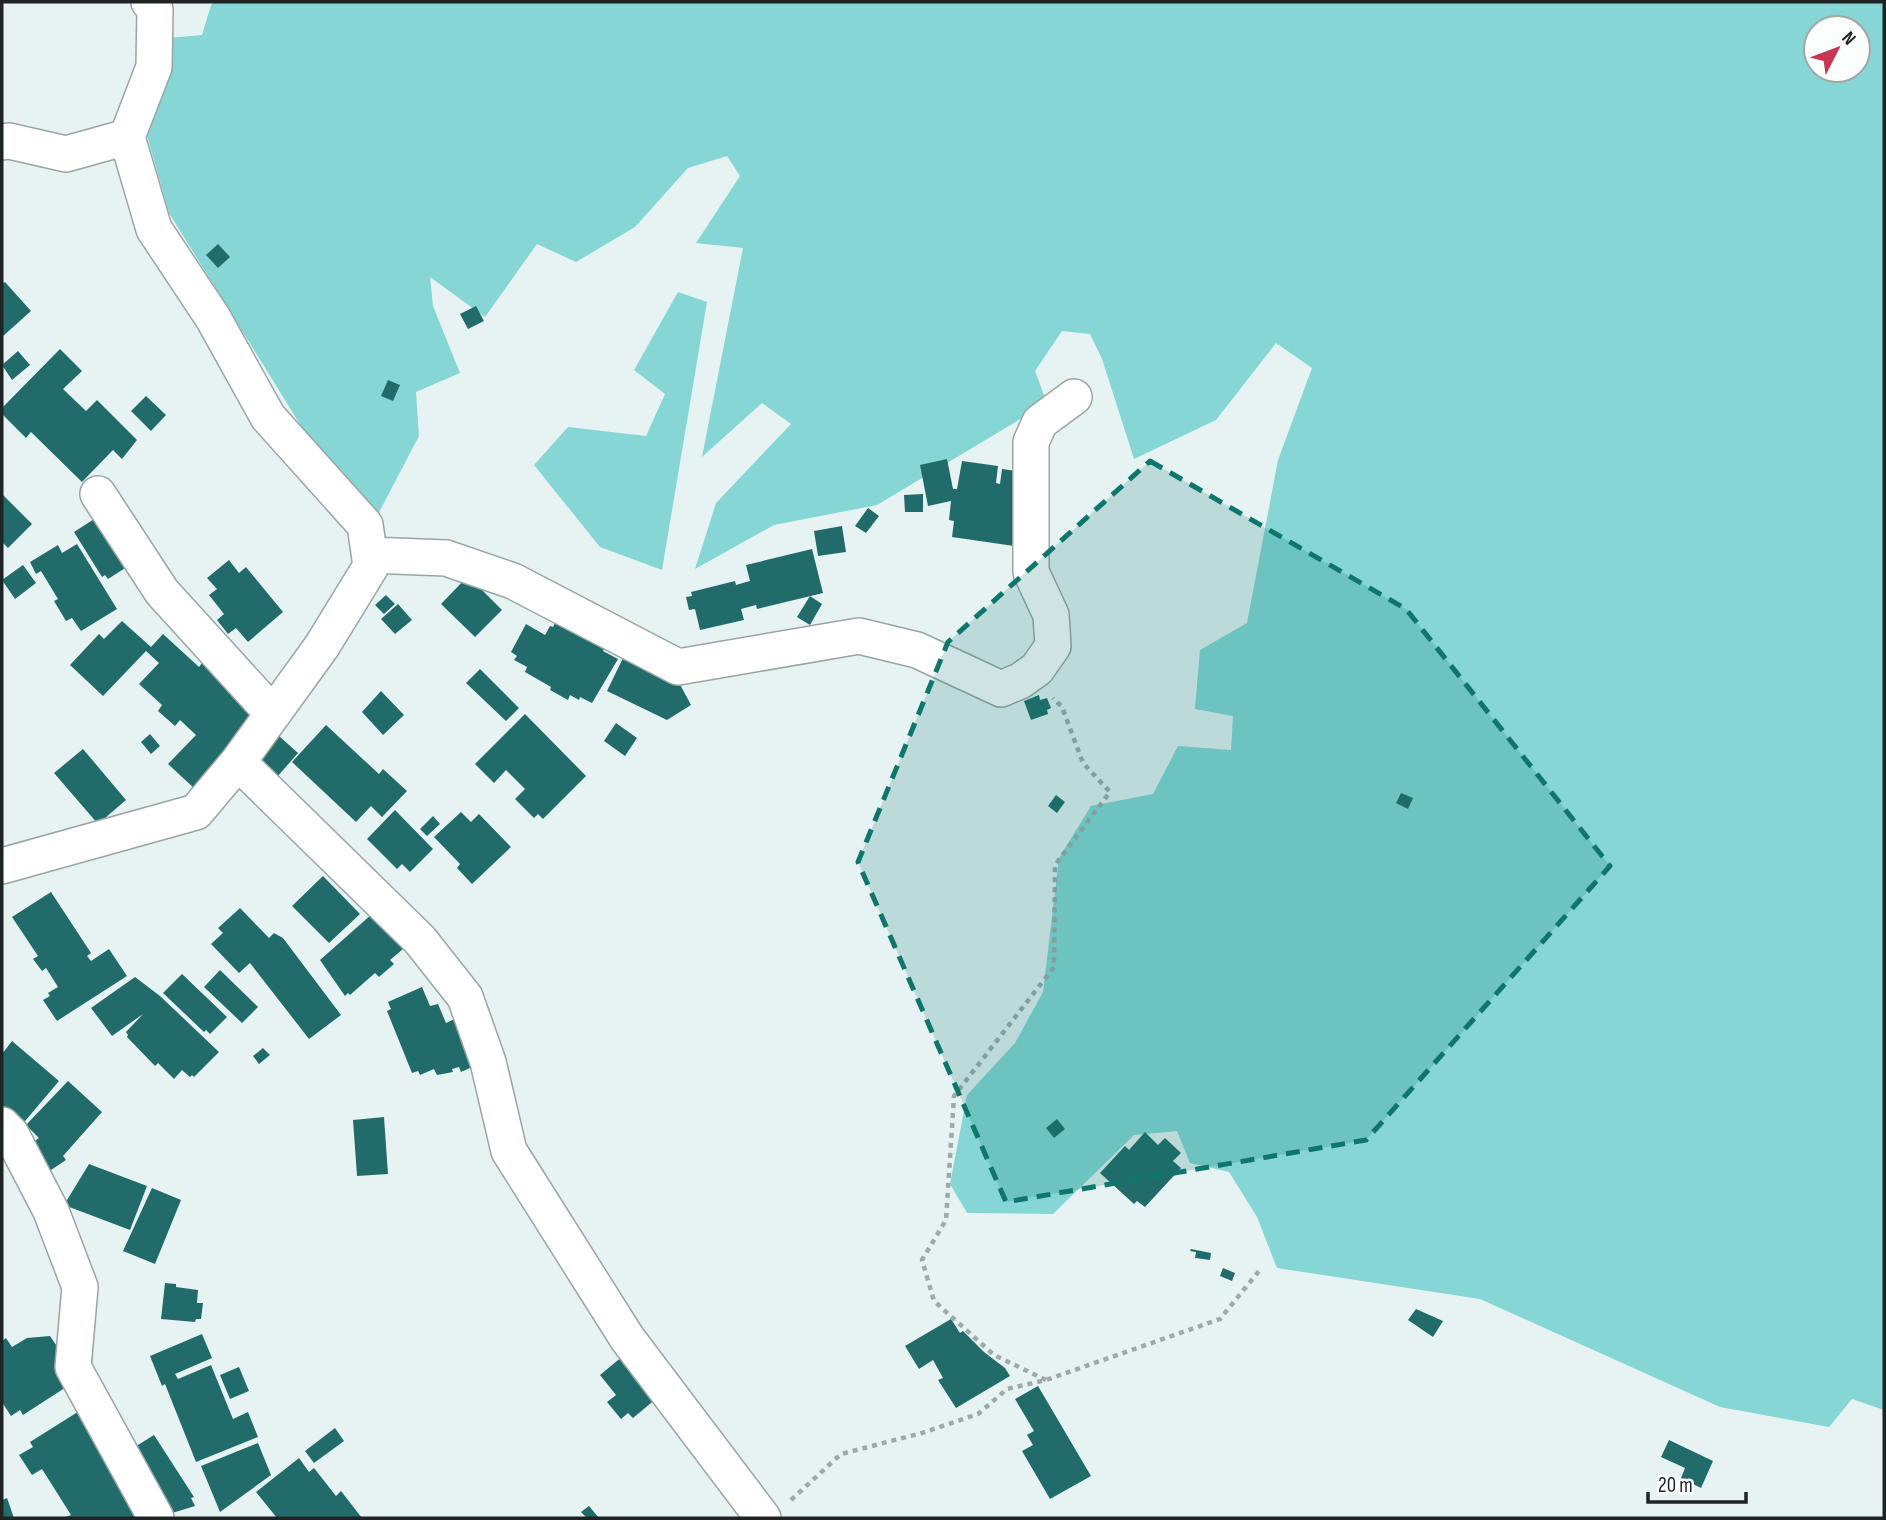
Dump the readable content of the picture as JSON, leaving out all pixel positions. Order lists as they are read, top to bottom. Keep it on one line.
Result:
{"scale_bar":"20 m","north":"top right"}
